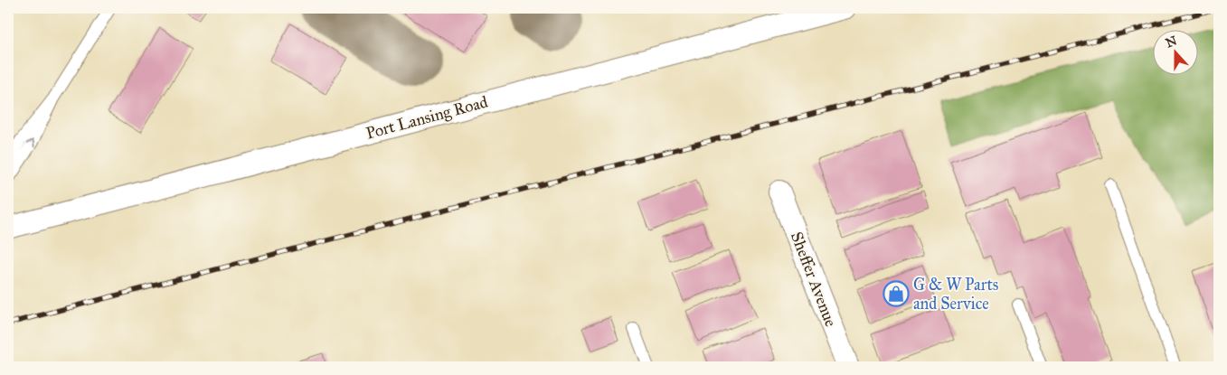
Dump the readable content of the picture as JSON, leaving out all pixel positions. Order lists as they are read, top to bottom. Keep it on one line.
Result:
{"streets":{"street":["Port Lansing Road","Sheffer Avenue"]},"places":{"shop":["G & W Parts and Service"]},"north":"top"}
